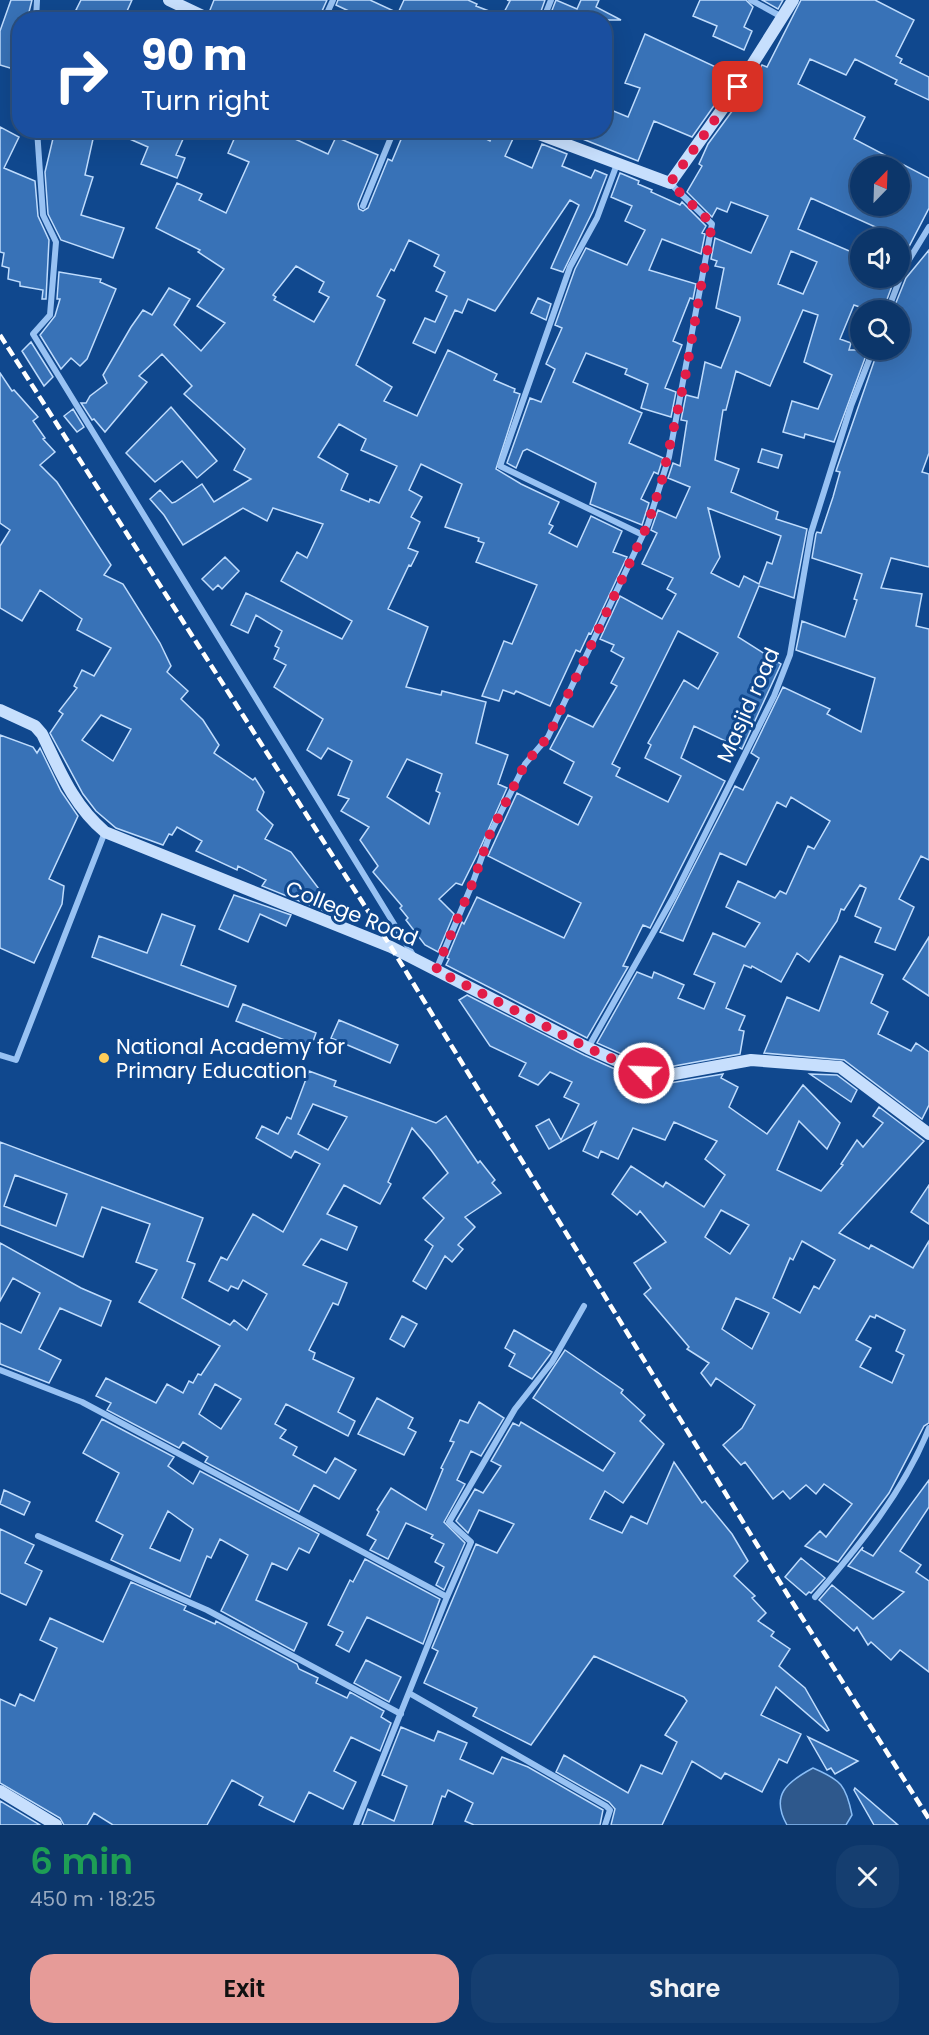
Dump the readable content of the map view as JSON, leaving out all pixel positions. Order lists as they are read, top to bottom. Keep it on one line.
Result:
{"streets":{"street":["Masjid road","College Road"]},"crossings":[["Masjid road","College Road"]],"places":["National Academy for Primary Education"],"north":"top right","page":{"turn":["90 m","Turn right"],"heading":["6 min","450 m · 18:25"],"buttons":["Exit","Share"]}}
